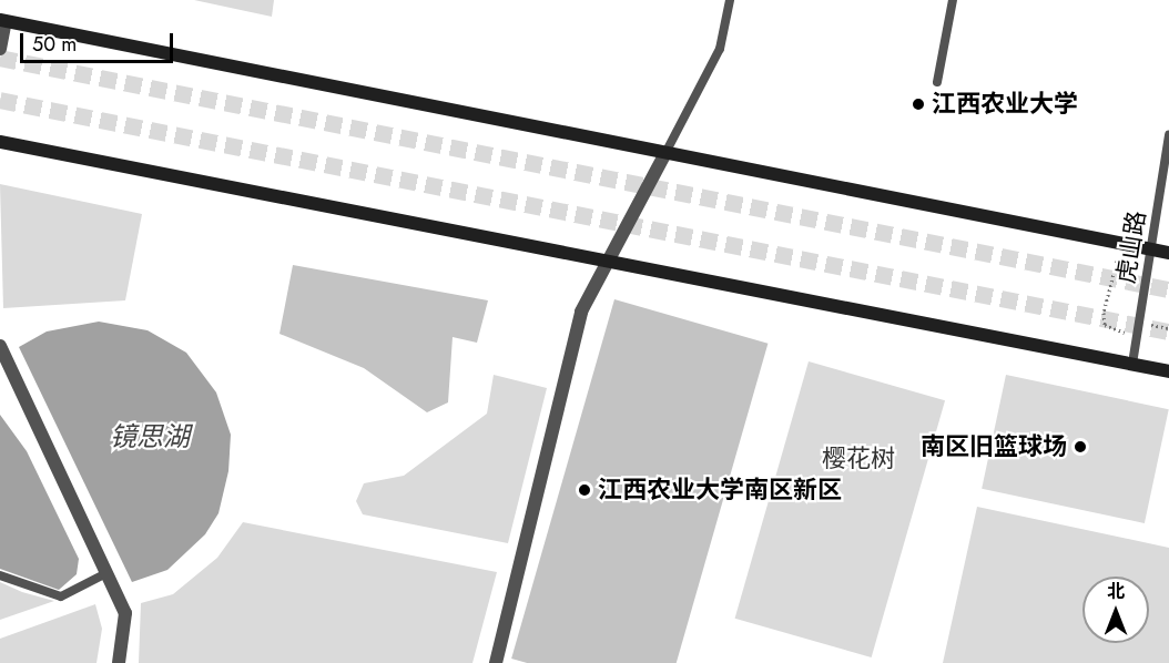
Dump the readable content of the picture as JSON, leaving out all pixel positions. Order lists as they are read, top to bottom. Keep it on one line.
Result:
{"streets":{"lane":["虎山路"]},"water":["镜思湖"],"parks":["樱花树"],"places":["江西农业大学","南区旧篮球场","江西农业大学南区新区"],"scale_bar":"50 m","north":"top"}
